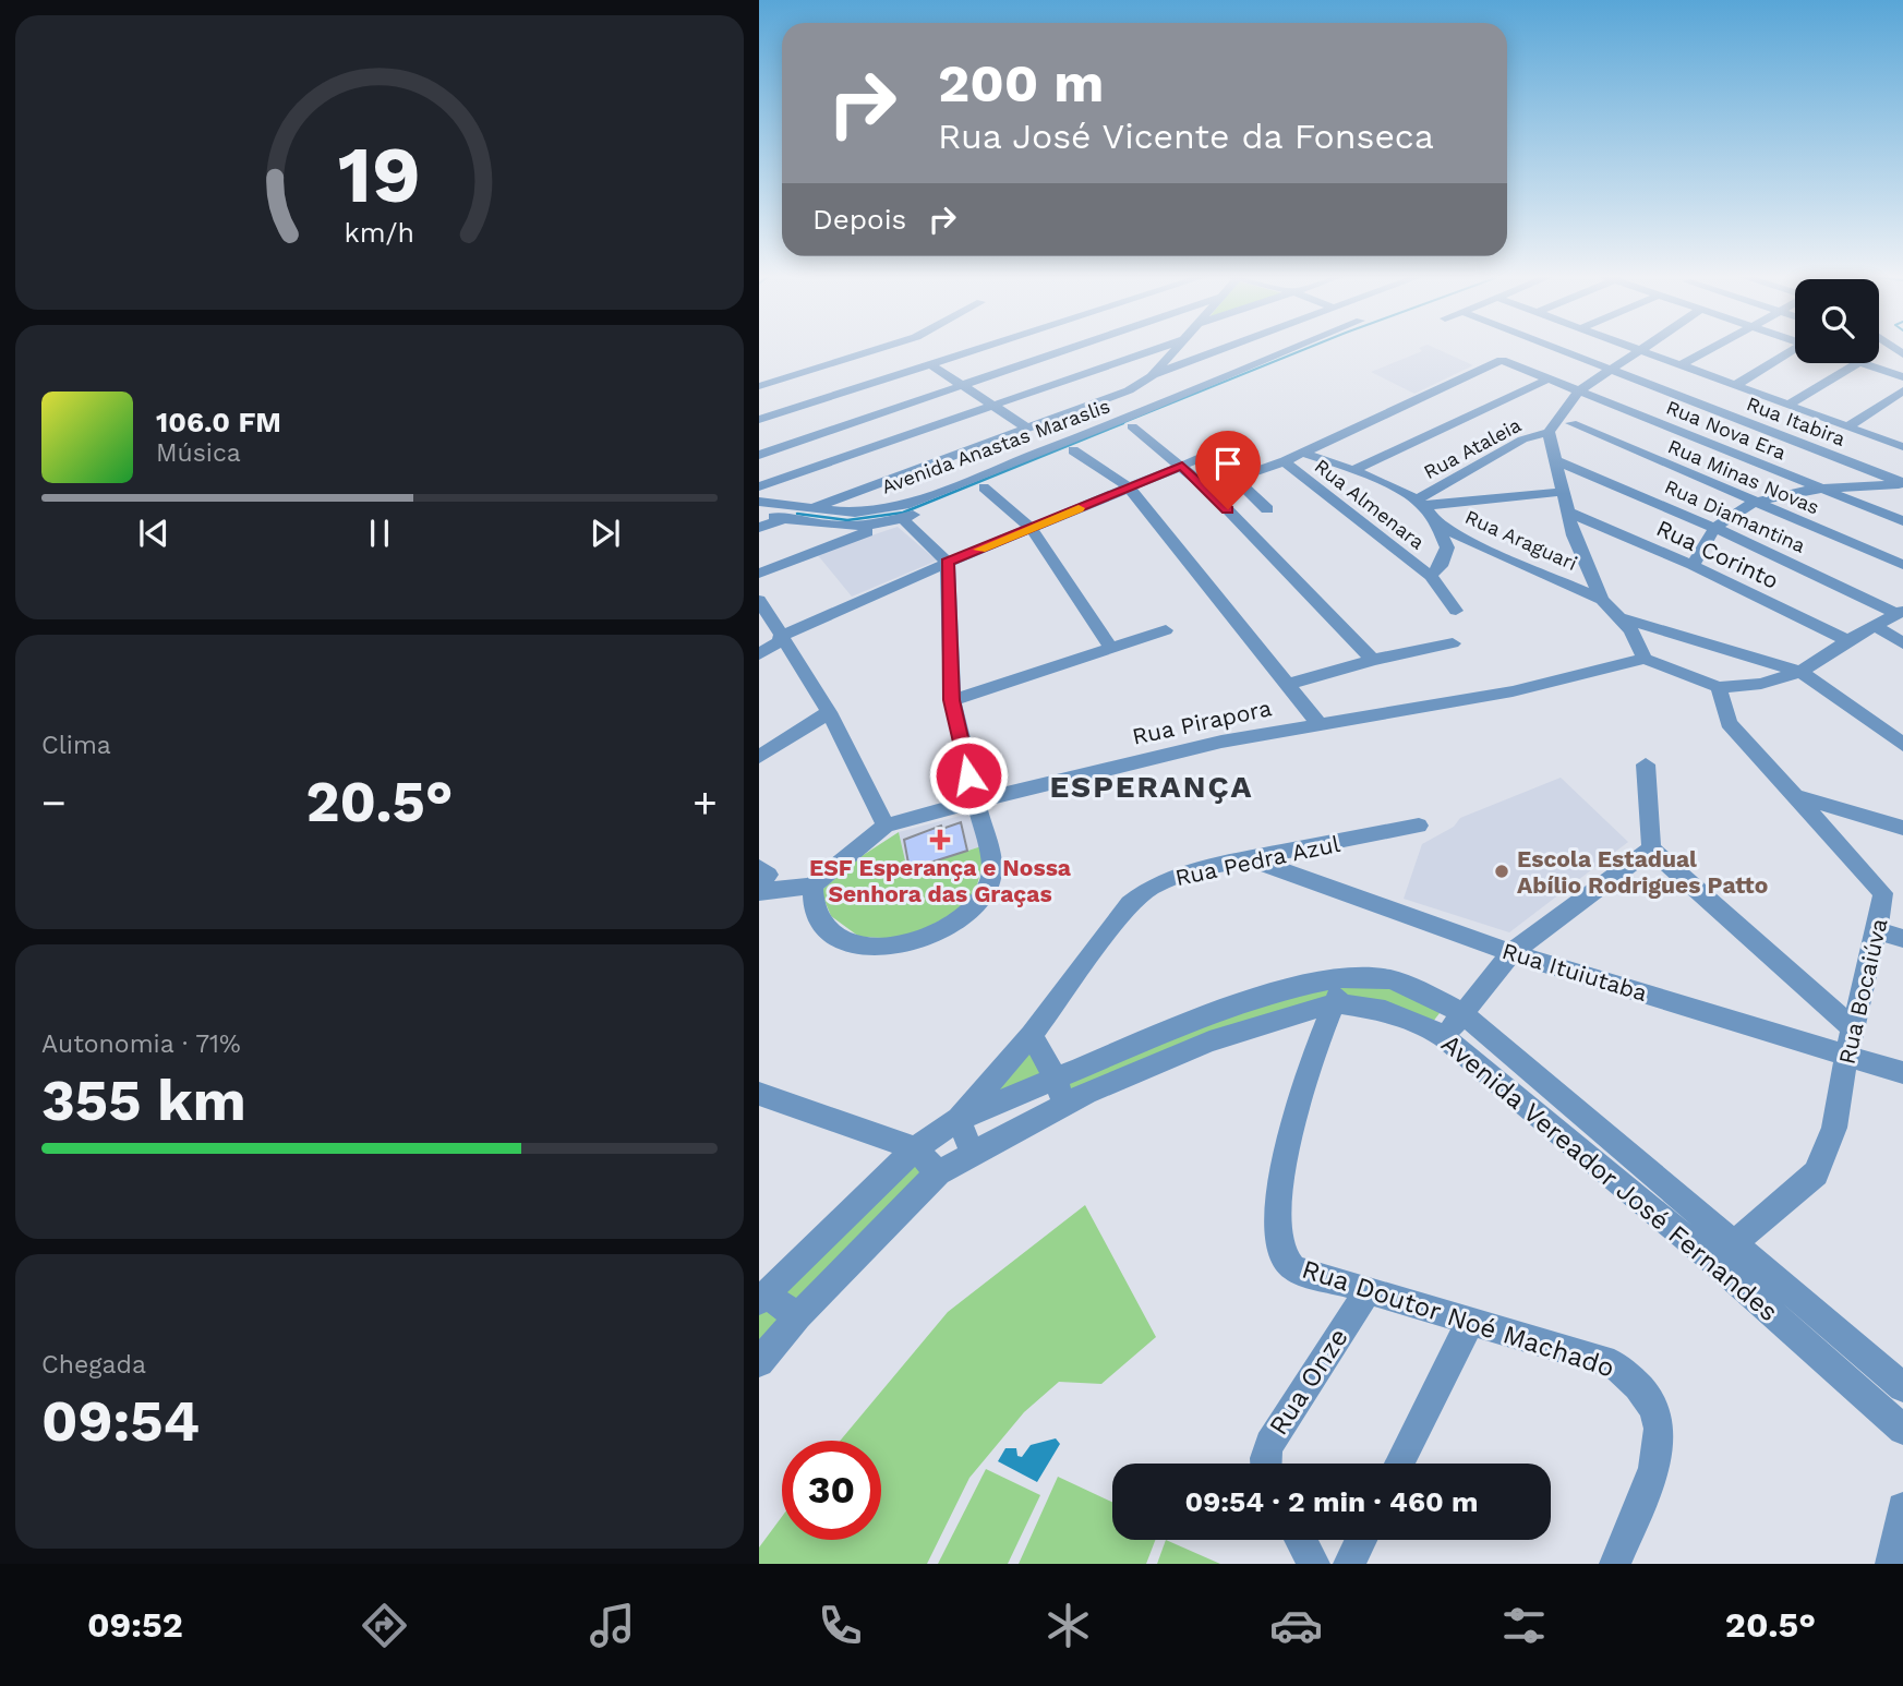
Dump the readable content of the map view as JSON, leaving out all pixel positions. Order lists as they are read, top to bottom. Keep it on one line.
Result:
{"streets":{"street":["Rua Itabira","Rua Nova Era","Avenida Anastas Maraslis","Rua Ataleia","Rua Minas Novas","Rua Almenara","Rua Diamantina","Rua Araguari","Rua Corinto","Rua Pirapora","Rua Pedra Azul","Rua Ituiutaba","Rua Bocaiúva","Avenida Vereador José Fernandes","Rua Doutor Noé Machado","Rua Onze"]},"crossings":[["Rua Nova Era","Rua Araguari"],["Rua Ataleia","Rua Araguari"],["Rua Pedra Azul","Rua Ituiutaba"],["Rua Pedra Azul","Avenida Vereador José Fernandes"],["Rua Ituiutaba","Rua Bocaiúva"],["Rua Bocaiúva","Avenida Vereador José Fernandes"],["Avenida Vereador José Fernandes","Rua Doutor Noé Machado"],["Rua Doutor Noé Machado","Rua Onze"]],"districts":["ESPERANÇA"],"places":{"health":["ESF Esperança e Nossa Senhora das Graças"],"other":["Escola Estadual Abílio Rodrigues Patto"]},"page":{"turn":["200 m","Rua José Vicente da Fonseca"],"then":"Depois","song":["106.0 FM","Música"],"tile":["Clima",["Autonomia · 71%","355 km"],["Chegada","09:54"]],"heat":["−","20.5°","+"],"limit":"30","trip":"09:54 · 2 min · 460 m","tabs":["09:52","20.5°"],"gauge":["19","km/h"]}}
